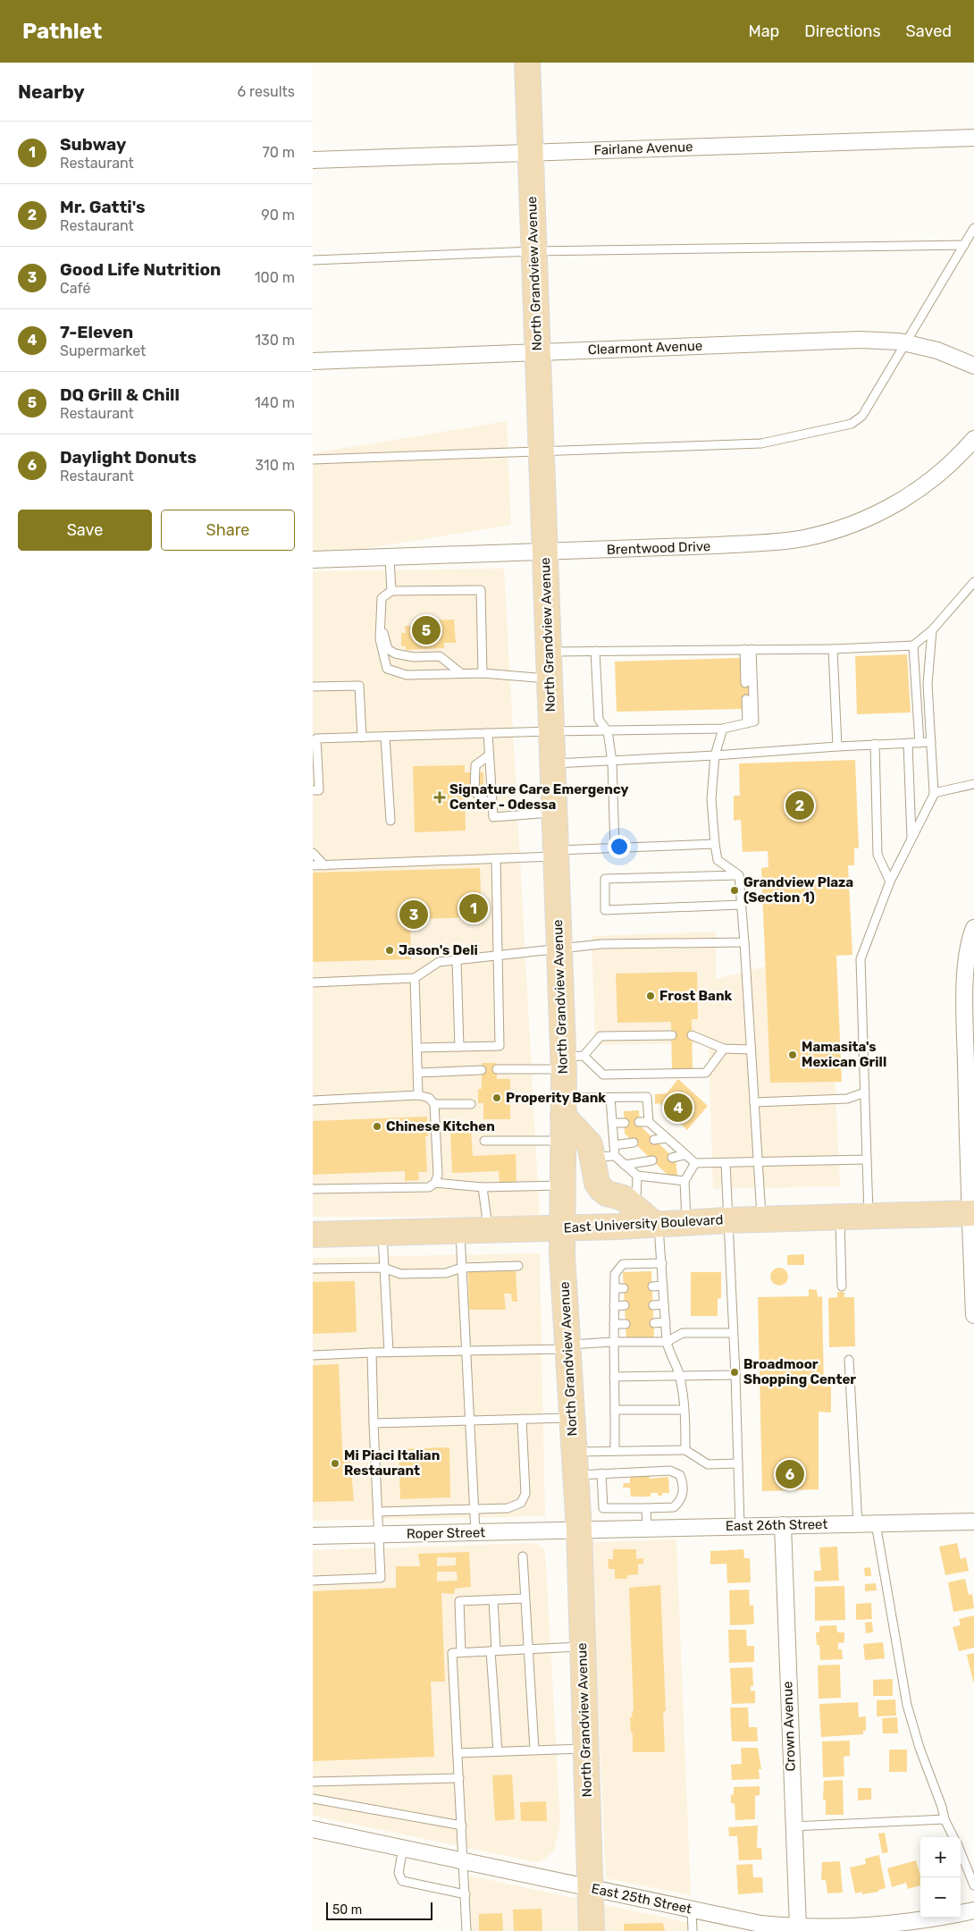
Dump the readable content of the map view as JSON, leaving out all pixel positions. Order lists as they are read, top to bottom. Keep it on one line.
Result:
{"streets":{"main road":["North Grandview Avenue","East University Boulevard"],"street":["Fairlane Avenue","Clearmont Avenue","Brentwood Drive","East 26th Street","Roper Street","Crown Avenue","East 25th Street"]},"crossings":[["Fairlane Avenue","North Grandview Avenue"],["North Grandview Avenue","Clearmont Avenue"],["North Grandview Avenue","Brentwood Drive"],["North Grandview Avenue","East University Boulevard"],["North Grandview Avenue","East 26th Street"],["North Grandview Avenue","Roper Street"],["North Grandview Avenue","East 25th Street"],["East 26th Street","Roper Street"],["East 26th Street","Crown Avenue"],["Crown Avenue","East 25th Street"]],"places":{"health":["Signature Care Emergency Center - Odessa"],"other":["Grandview Plaza (Section 1)","Jason's Deli","Frost Bank","Mamasita's Mexican Grill","Properity Bank","Chinese Kitchen","Broadmoor Shopping Center","Mi Piaci Italian Restaurant"]},"scale_bar":"50 m","page":{"header":"Pathlet","nav":["Map","Directions","Saved"],"heading":["Nearby","6 results"],"list":[{"mark":"1","name":"Subway","note":"Restaurant","value":"70 m"},{"mark":"2","name":"Mr. Gatti's","note":"Restaurant","value":"90 m"},{"mark":"3","name":"Good Life Nutrition","note":"Café","value":"100 m"},{"mark":"4","name":"7-Eleven","note":"Supermarket","value":"130 m"},{"mark":"5","name":"DQ Grill & Chill","note":"Restaurant","value":"140 m"},{"mark":"6","name":"Daylight Donuts","note":"Restaurant","value":"310 m"}],"buttons":["Save","Share"],"pins":["5","2","1","3","4","6"],"map_buttons":["+","−"],"scale":"50 m"}}
